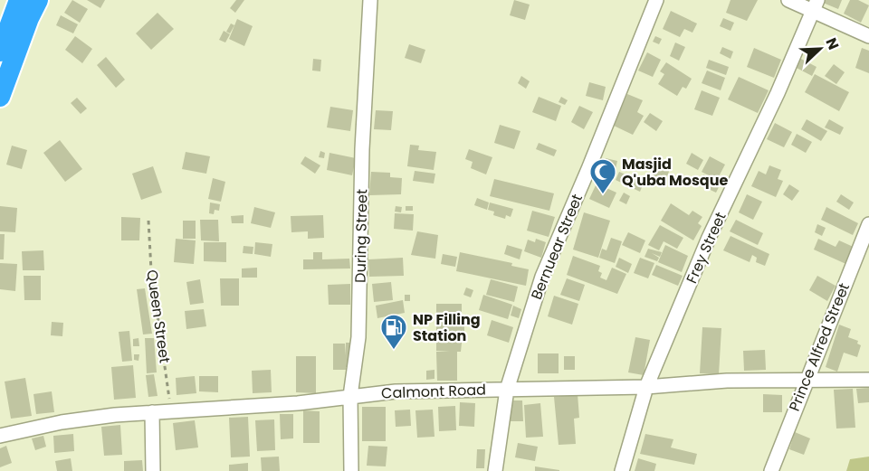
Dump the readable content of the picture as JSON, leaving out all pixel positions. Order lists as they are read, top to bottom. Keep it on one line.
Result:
{"streets":{"street":["During Street","Bernuear Street","Frey Street","Prince Alfred Street","Calmont Road"],"path":["Queen Street"]},"crossings":[["During Street","Calmont Road"],["Bernuear Street","Calmont Road"],["Frey Street","Calmont Road"],["Queen Street","Calmont Road"],["Prince Alfred Street","Calmont Road"]],"places":{"mosque":["Masjid Q'uba Mosque"],"fuel station":["NP Filling Station"]},"north":"top right"}
